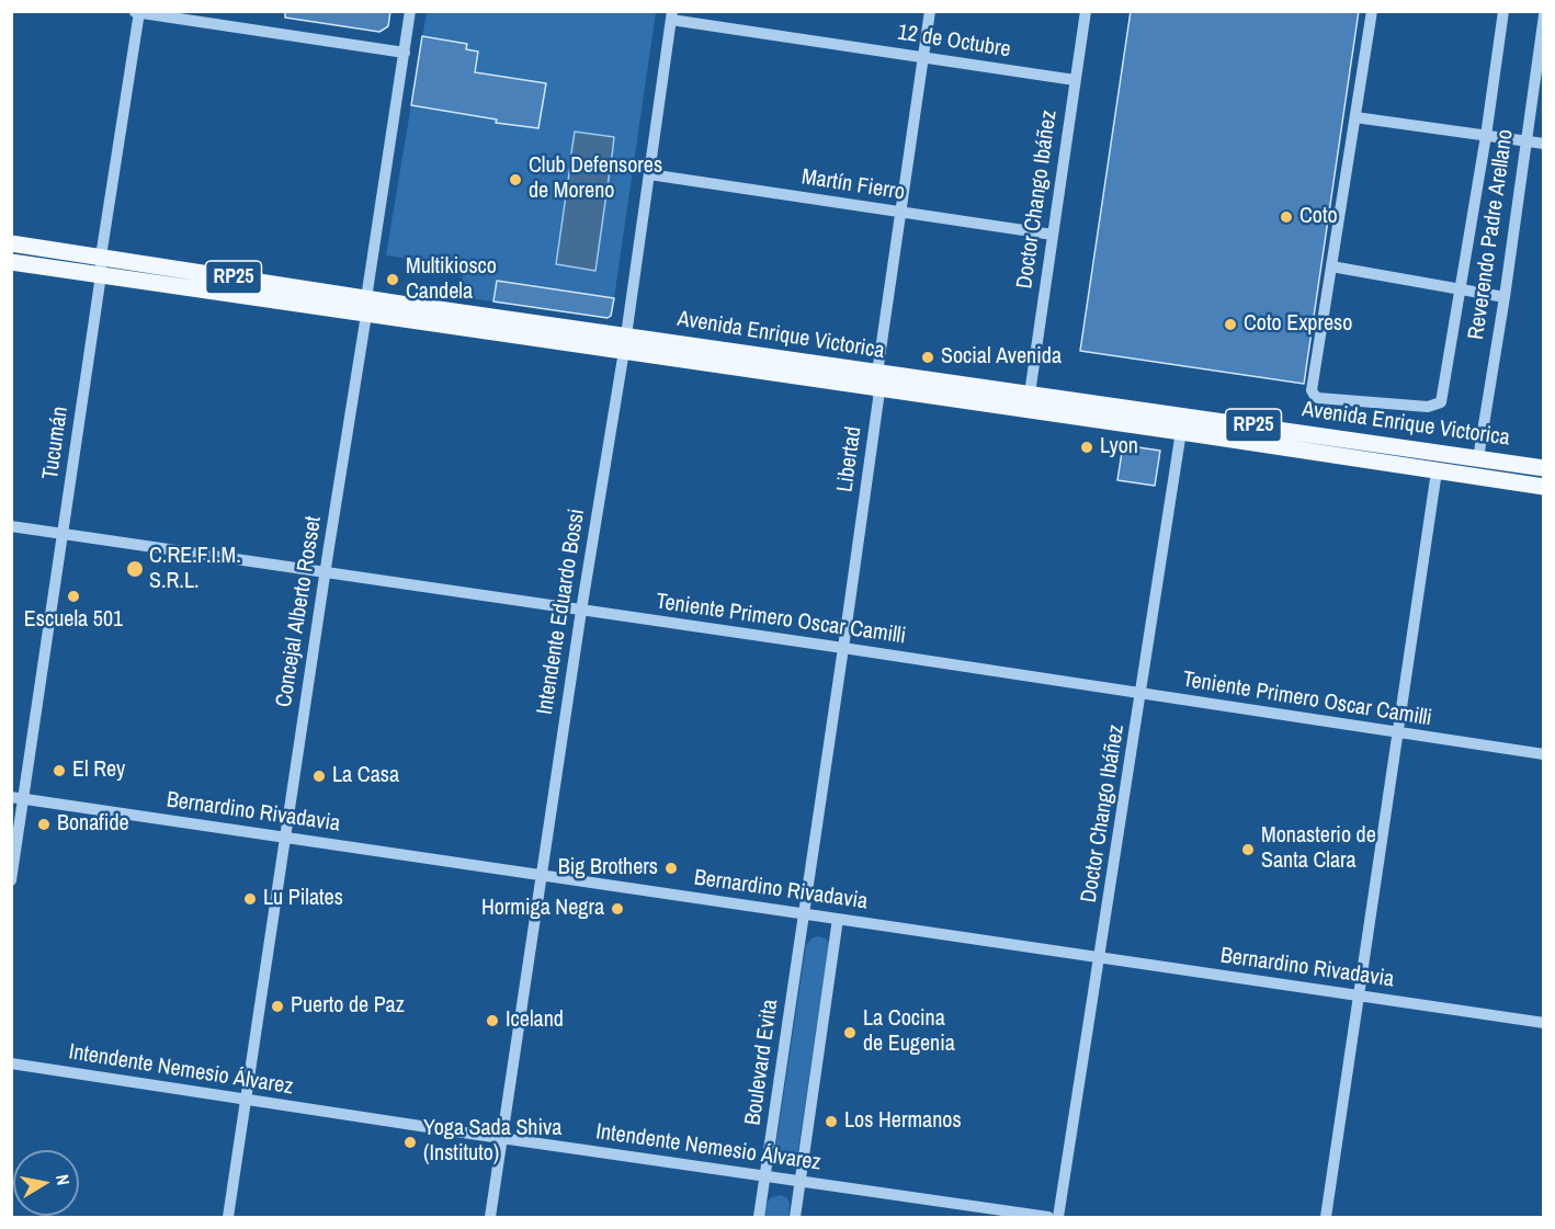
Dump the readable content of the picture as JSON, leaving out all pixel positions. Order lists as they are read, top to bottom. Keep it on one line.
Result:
{"streets":{"main road":["RP25","Avenida Enrique Victorica"],"street":["12 de Octubre","Martín Fierro","Doctor Chango Ibáñez","Reverendo Padre Arellano","Tucumán","Libertad","Concejal Alberto Rosset","Intendente Eduardo Bossi","Teniente Primero Oscar Camilli","Bernardino Rivadavia","Boulevard Evita","Intendente Nemesio Álvarez"]},"crossings":[["12 de Octubre","Doctor Chango Ibáñez"],["12 de Octubre","Libertad"],["12 de Octubre","Intendente Eduardo Bossi"],["Martín Fierro","Doctor Chango Ibáñez"],["Martín Fierro","Libertad"],["Martín Fierro","Intendente Eduardo Bossi"],["Doctor Chango Ibáñez","Avenida Enrique Victorica"],["Doctor Chango Ibáñez","Teniente Primero Oscar Camilli"],["Doctor Chango Ibáñez","Bernardino Rivadavia"],["Reverendo Padre Arellano","Avenida Enrique Victorica"],["Avenida Enrique Victorica","Tucumán"],["Avenida Enrique Victorica","Libertad"],["Avenida Enrique Victorica","Concejal Alberto Rosset"],["Avenida Enrique Victorica","Intendente Eduardo Bossi"],["Tucumán","Teniente Primero Oscar Camilli"],["Tucumán","Bernardino Rivadavia"],["Libertad","Teniente Primero Oscar Camilli"],["Libertad","Bernardino Rivadavia"],["Libertad","Boulevard Evita"],["Concejal Alberto Rosset","Teniente Primero Oscar Camilli"],["Concejal Alberto Rosset","Bernardino Rivadavia"],["Concejal Alberto Rosset","Intendente Nemesio Álvarez"],["Intendente Eduardo Bossi","Teniente Primero Oscar Camilli"],["Intendente Eduardo Bossi","Bernardino Rivadavia"],["Intendente Eduardo Bossi","Intendente Nemesio Álvarez"],["Bernardino Rivadavia","Boulevard Evita"],["Boulevard Evita","Intendente Nemesio Álvarez"]],"places":["Club Defensores de Moreno","Coto","Multikiosco Candela","Coto Expreso","Social Avenida","Lyon","C.RE.F.I.M. S.R.L.","Escuela 501","El Rey","La Casa","Bonafide","Monasterio de Santa Clara","Big Brothers","Lu Pilates","Hormiga Negra","Puerto de Paz","Iceland","La Cocina de Eugenia","Los Hermanos","Yoga Sada Shiva (Instituto)"],"north":"right"}
